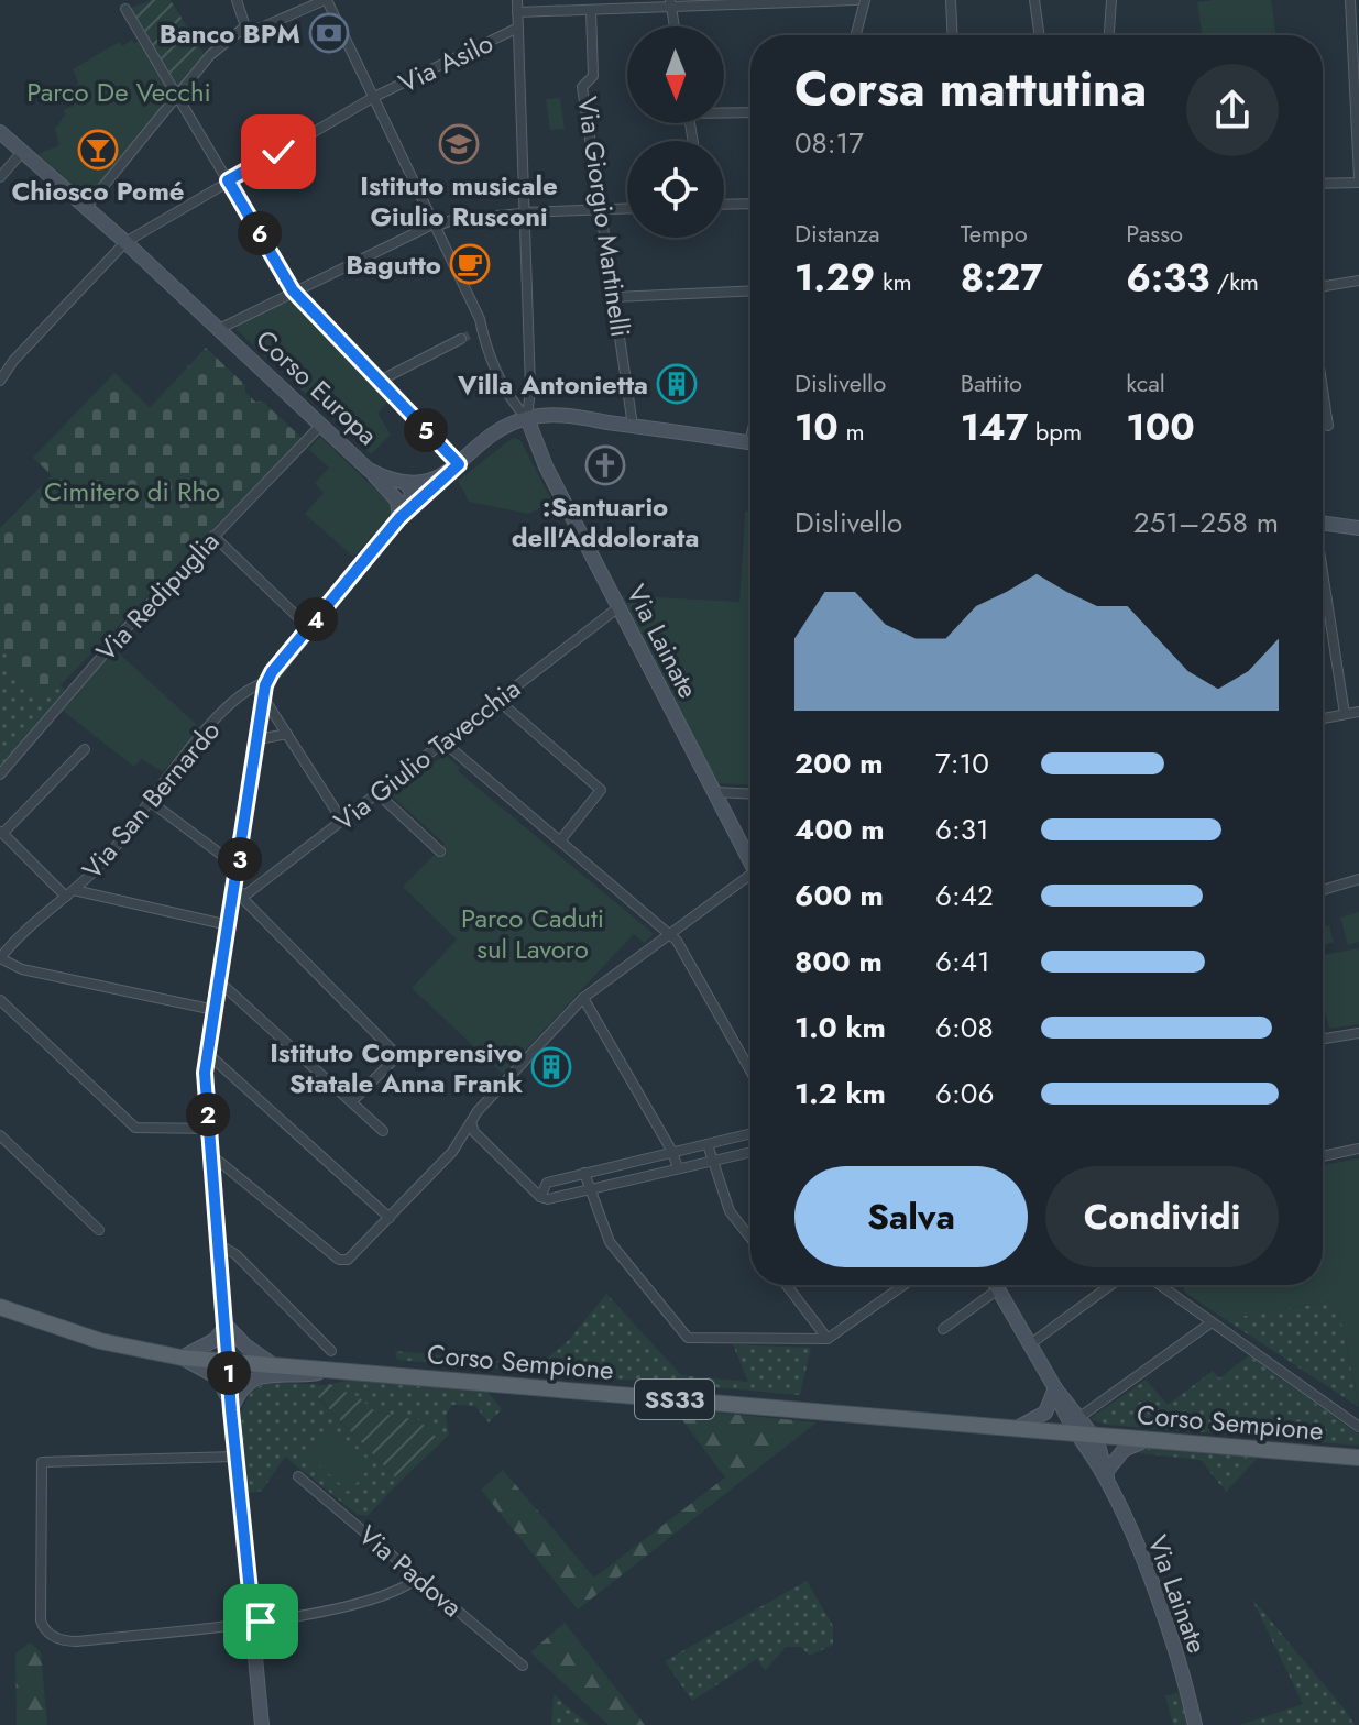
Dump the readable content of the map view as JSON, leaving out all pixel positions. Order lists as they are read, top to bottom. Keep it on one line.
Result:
{"streets":{"main road":["Corso Sempione","SS33"],"street":["Via Asilo","Via Giorgio Martinelli","Corso Europa","Via Redipuglia","Via Lainate","Via Giulio Tavecchia","Via San Bernardo","Via Padova"]},"crossings":[["Via Asilo","Corso Europa"],["Corso Europa","Via Redipuglia"],["Via Lainate","Via Giulio Tavecchia"],["Via Lainate","Corso Sempione"]],"parks":["Parco De Vecchi","Cimitero di Rho","Parco Caduti sul Lavoro"],"places":{"bank":["Banco BPM"],"school or university":["Istituto musicale Giulio Rusconi"],"bar":["Chiosco Pomé"],"cafe":["Bagutto"],"building":["Villa Antonietta","Istituto Comprensivo Statale Anna Frank"],"church":[":Santuario dell'Addolorata"]},"north":"bottom","page":{"heading":["Corsa mattutina","08:17"],"stats":[["Distanza","1.29 km"],["Tempo","8:27"],["Passo","6:33 /km"],["Dislivello","10 m"],["Battito","147 bpm"],["kcal","100"]],"pins":["6","5","4","3","2","1"],"chart":["Dislivello","251–258 m"],"list":[{"name":"200 m","note":"7:10"},{"name":"400 m","note":"6:31"},{"name":"600 m","note":"6:42"},{"name":"800 m","note":"6:41"},{"name":"1.0 km","note":"6:08"},{"name":"1.2 km","note":"6:06"}],"buttons":["Salva","Condividi"]}}
